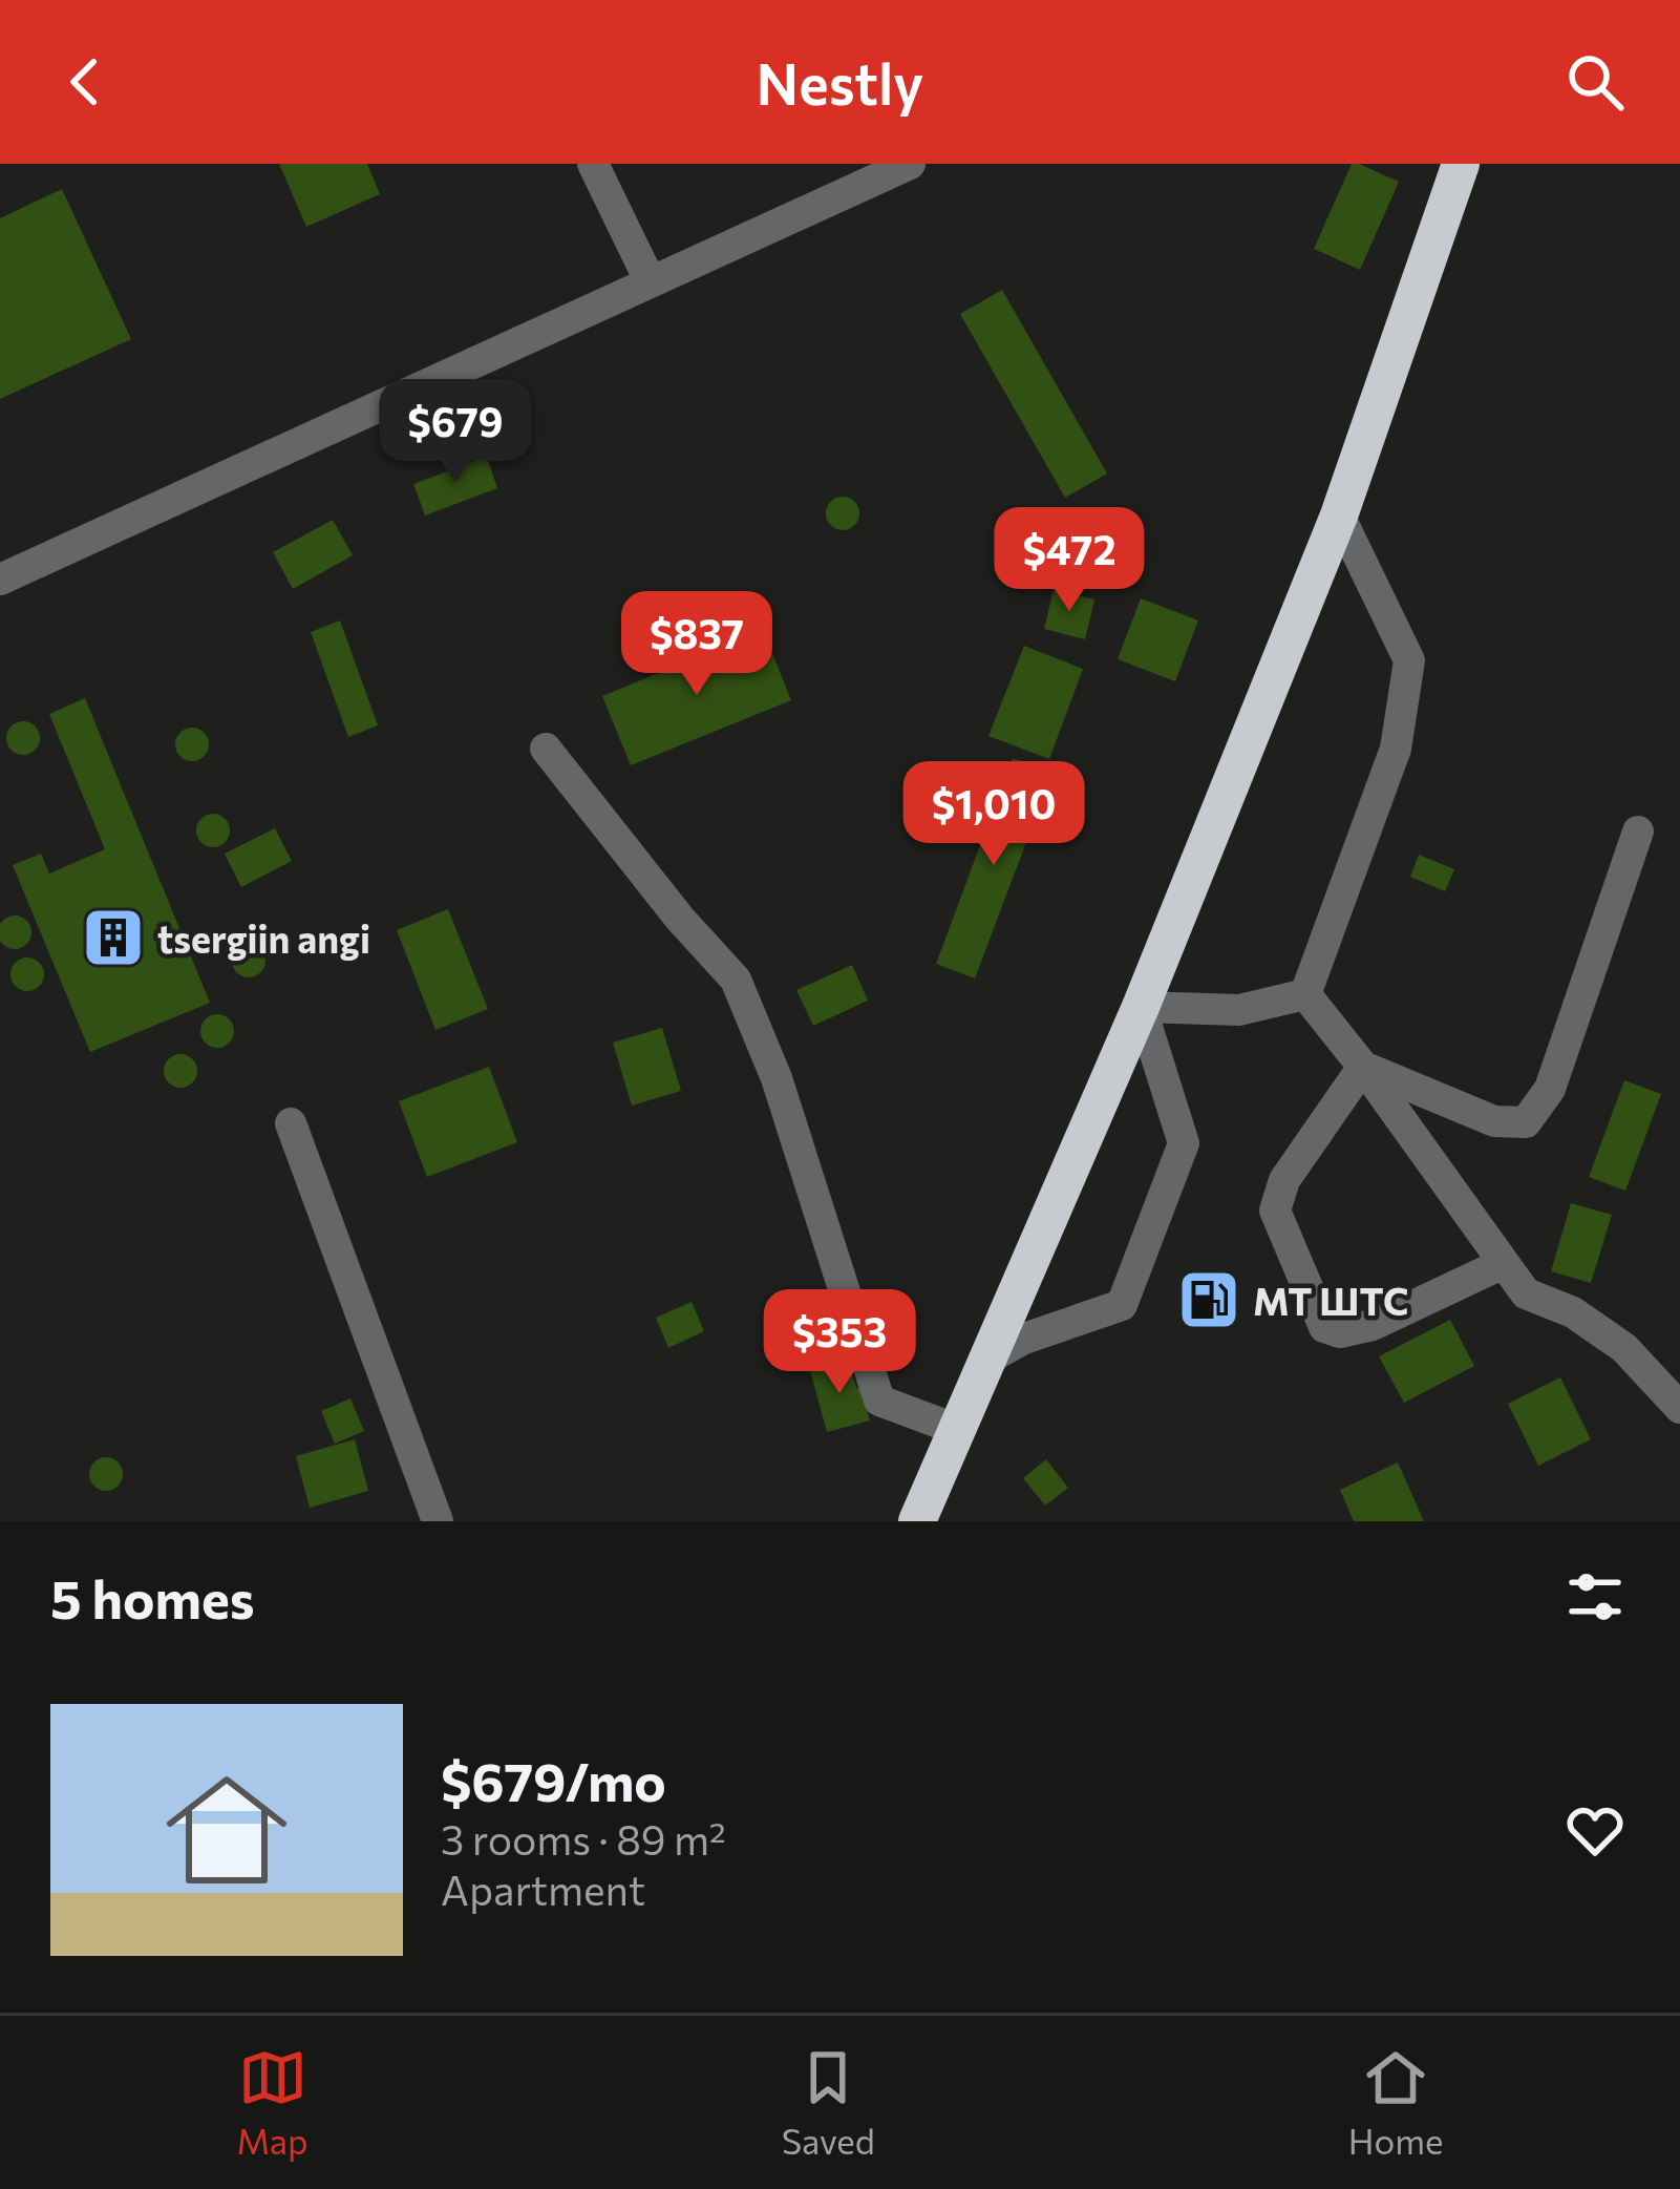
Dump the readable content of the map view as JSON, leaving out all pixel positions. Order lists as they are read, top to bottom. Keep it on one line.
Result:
{"places":{"building":["tsergiin angi"],"fuel station":["МТ ШТС"]},"page":{"header":"Nestly","price":["$679","$472","$837","$1,010","$353"],"heading":"5 homes","list":[{"name":"$679/mo","note":"3 rooms · 89 m² · Apartment"}],"tabs":["Map","Saved","Home"]}}
